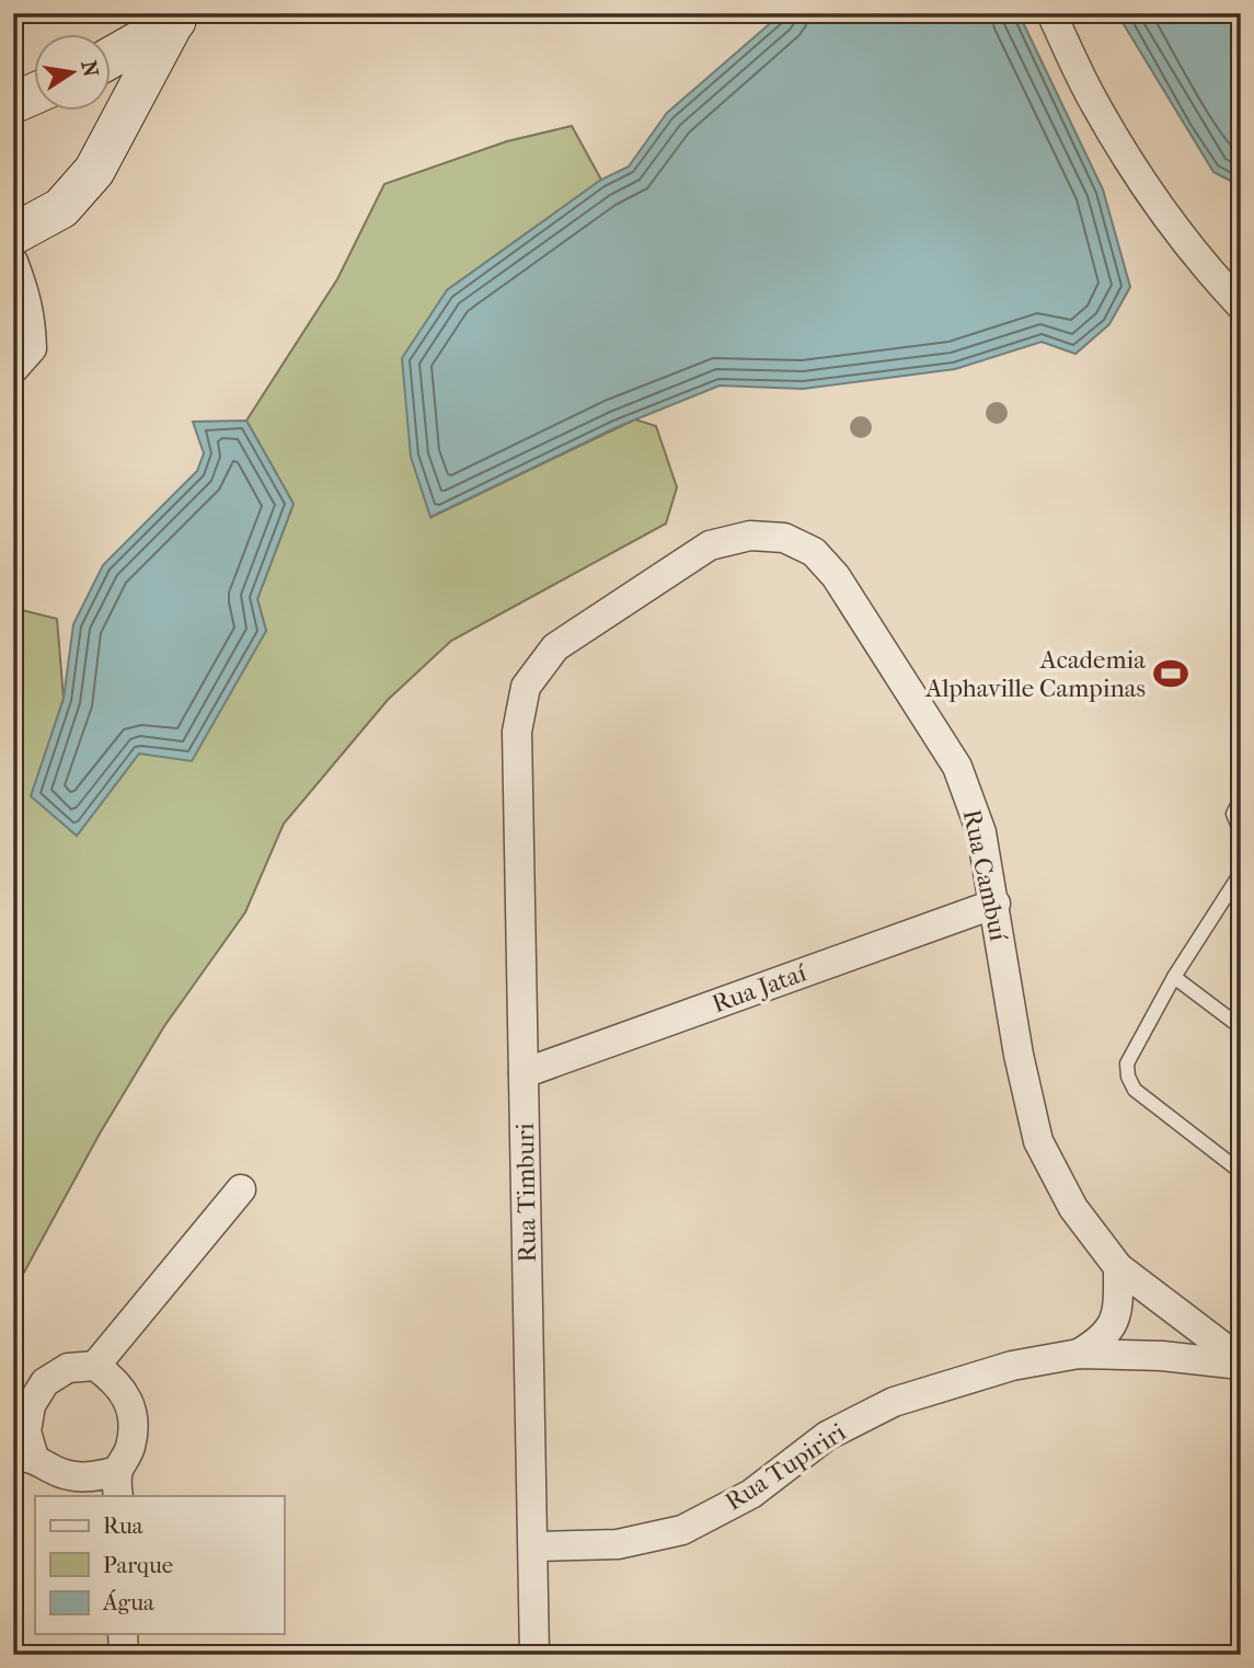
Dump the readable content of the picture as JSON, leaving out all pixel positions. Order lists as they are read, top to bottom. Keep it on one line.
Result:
{"streets":{"street":["Rua Cambuí","Rua Jataí","Rua Timburi","Rua Tupiriri"]},"crossings":[["Rua Cambuí","Rua Jataí"],["Rua Cambuí","Rua Timburi"],["Rua Cambuí","Rua Tupiriri"],["Rua Jataí","Rua Timburi"],["Rua Timburi","Rua Tupiriri"]],"places":{"sports":["Academia Alphaville Campinas"]},"legend":["Rua","Parque","Água"],"north":"right"}
